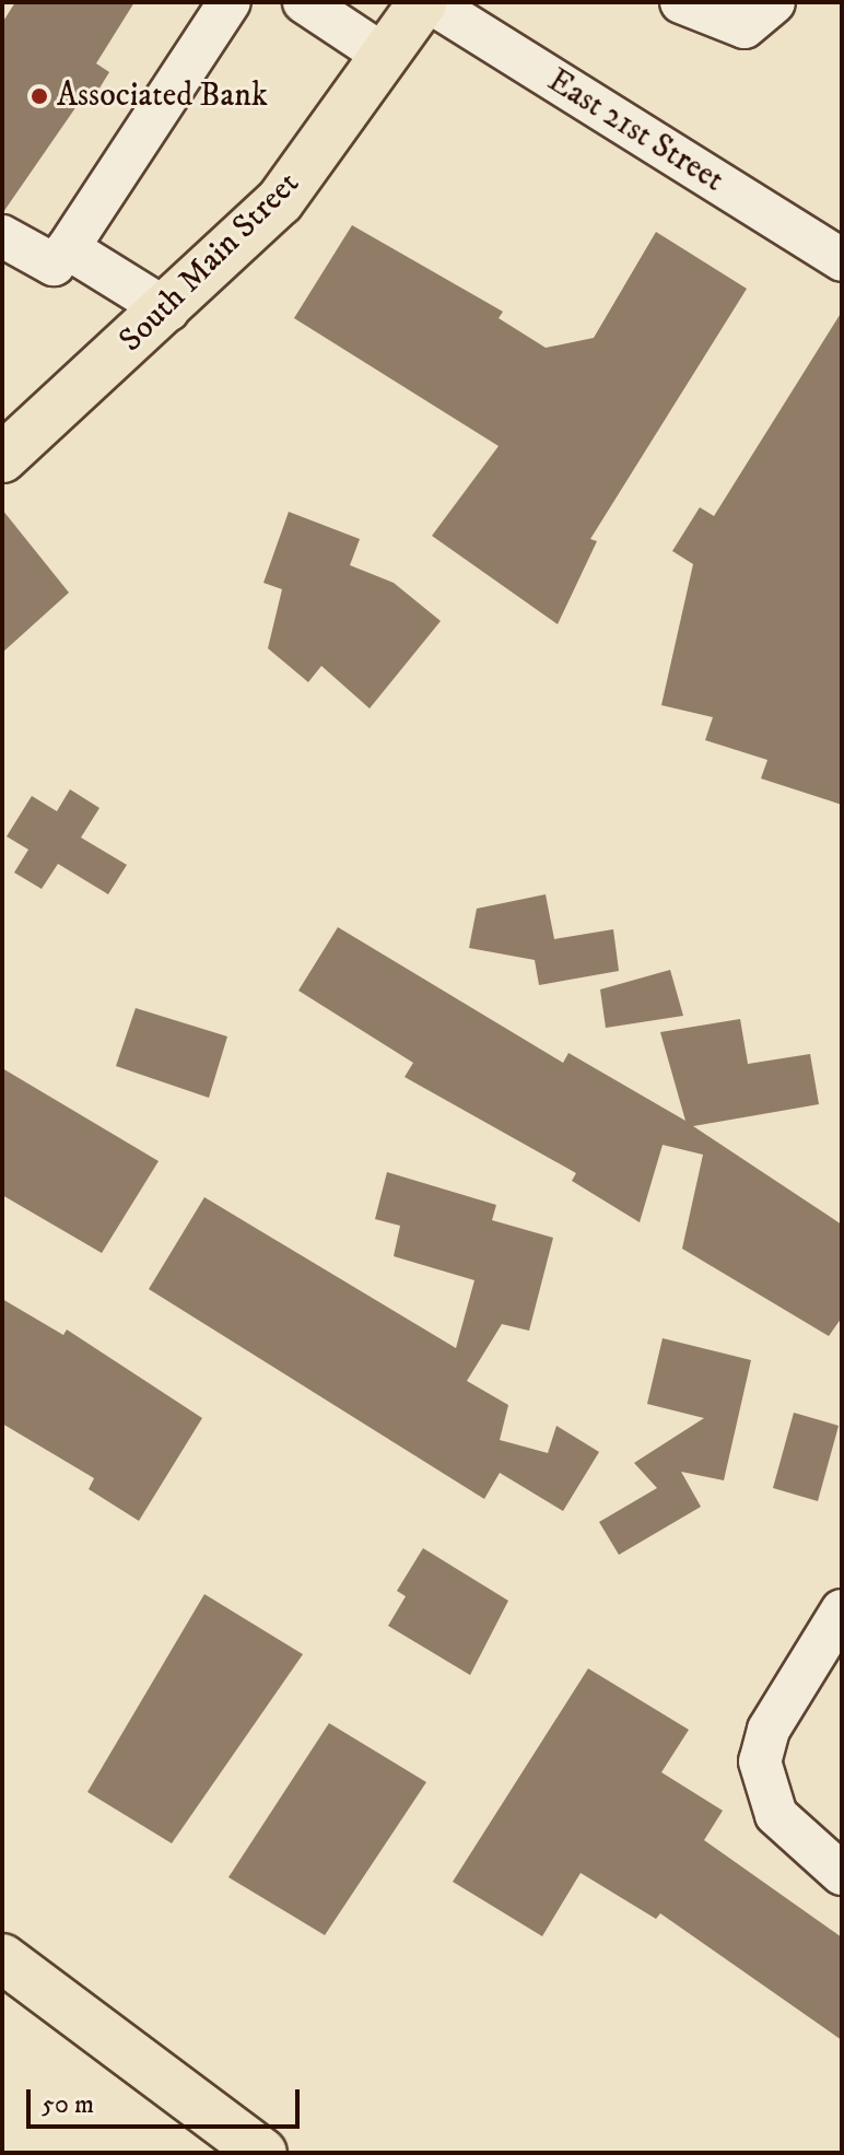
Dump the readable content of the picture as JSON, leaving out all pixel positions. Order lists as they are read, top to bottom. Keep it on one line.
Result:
{"streets":{"main road":["South Main Street"],"street":["East 21st Street"]},"crossings":[["East 21st Street","South Main Street"]],"places":["Associated Bank"],"scale_bar":"50 m"}
